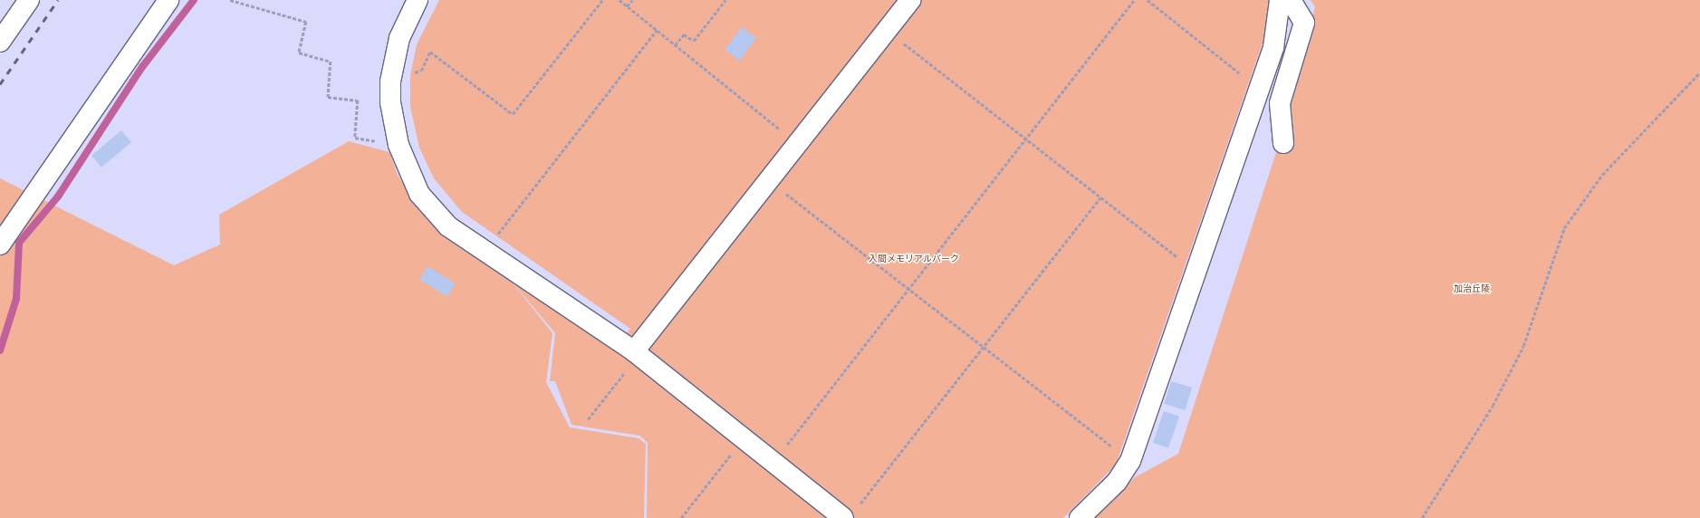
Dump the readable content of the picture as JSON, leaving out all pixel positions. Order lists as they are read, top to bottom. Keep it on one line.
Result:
{"parks":["入間メモリアルパーク","加治丘陵"]}
